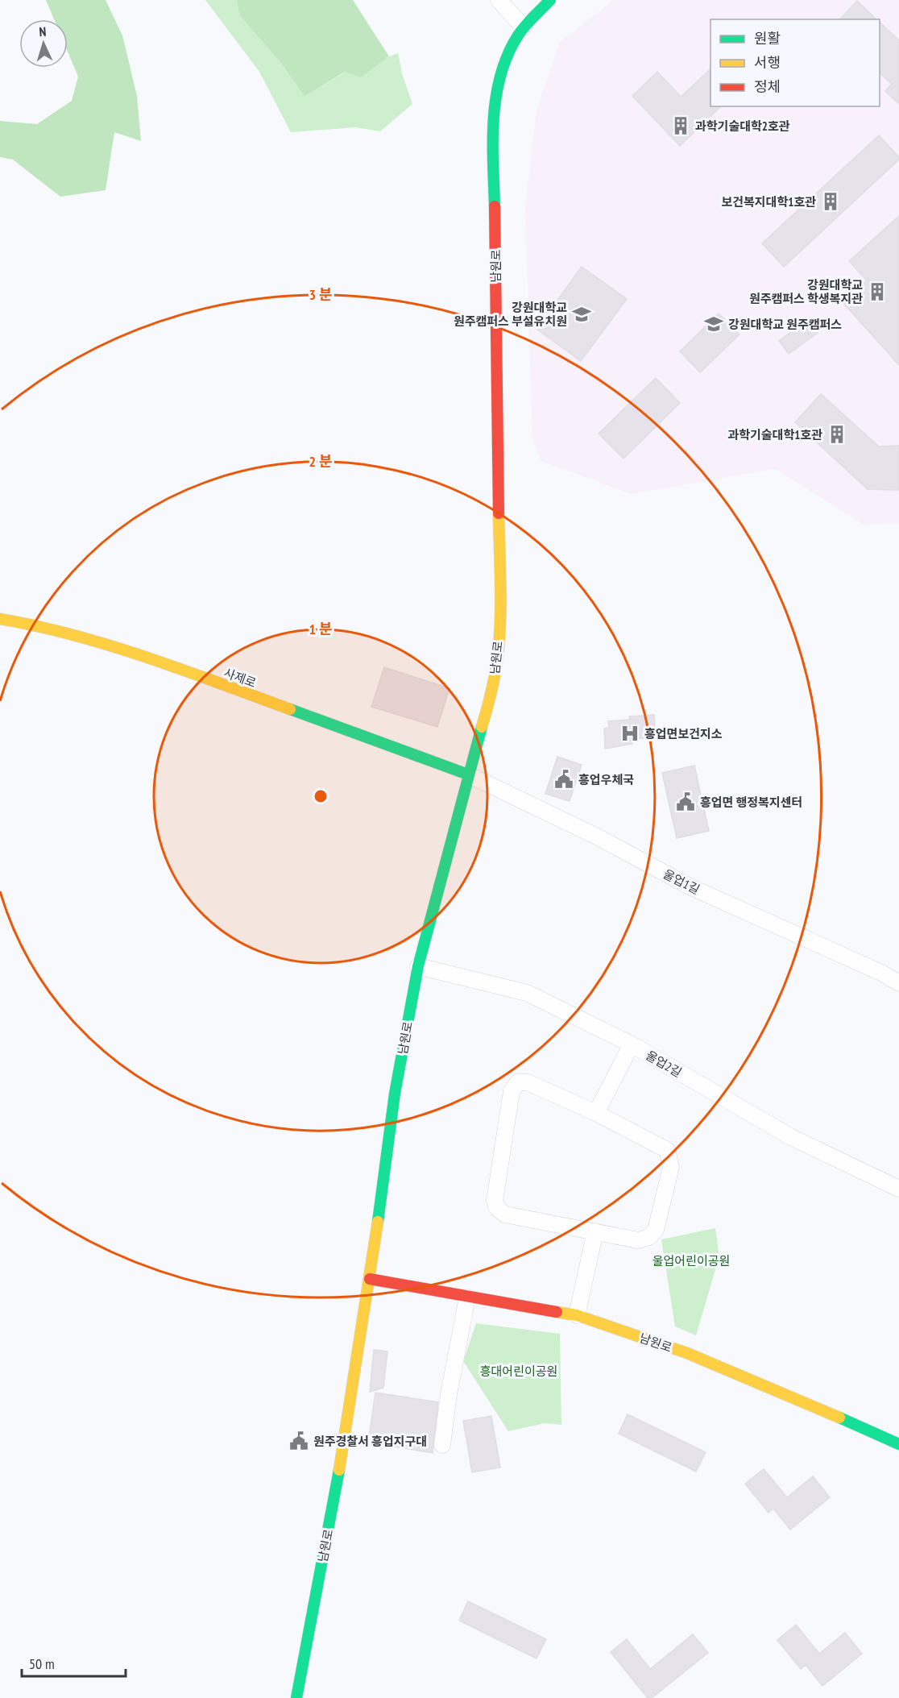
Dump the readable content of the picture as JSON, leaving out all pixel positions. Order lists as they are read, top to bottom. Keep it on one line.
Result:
{"streets":{"street":["남원로","사제로","울업1길","울업2길"]},"crossings":[["남원로","사제로"],["남원로","울업1길"],["남원로","울업2길"],["사제로","울업1길"]],"parks":["울업어린이공원","흥대어린이공원"],"places":{"building":["과학기술대학2호관","보건복지대학1호관","강원대학교 원주캠퍼스 학생복지관","과학기술대학1호관"],"school or university":["강원대학교 원주캠퍼스 부설유치원","강원대학교 원주캠퍼스"],"hospital":["흥업면보건지소"],"public building":["흥업우체국","흥업면 행정복지센터","원주경찰서 흥업지구대"]},"legend":["원활","서행","정체"],"scale_bar":"50 m","north":"top","rings":["3 분","2 분","1 분"]}
